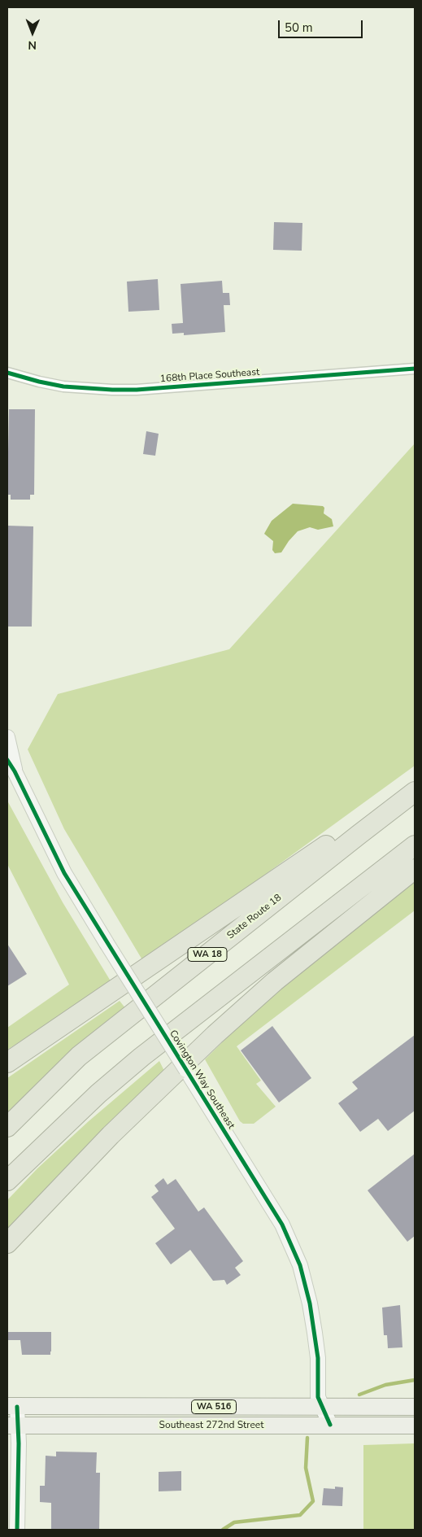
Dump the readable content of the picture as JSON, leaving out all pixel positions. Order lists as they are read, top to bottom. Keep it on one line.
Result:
{"streets":{"highway":["State Route 18","WA 18"],"main road":["WA 516","Southeast 272nd Street"],"street":["168th Place Southeast","Covington Way Southeast"]},"crossings":[["Covington Way Southeast","Southeast 272nd Street"]],"scale_bar":"50 m","north":"bottom"}
